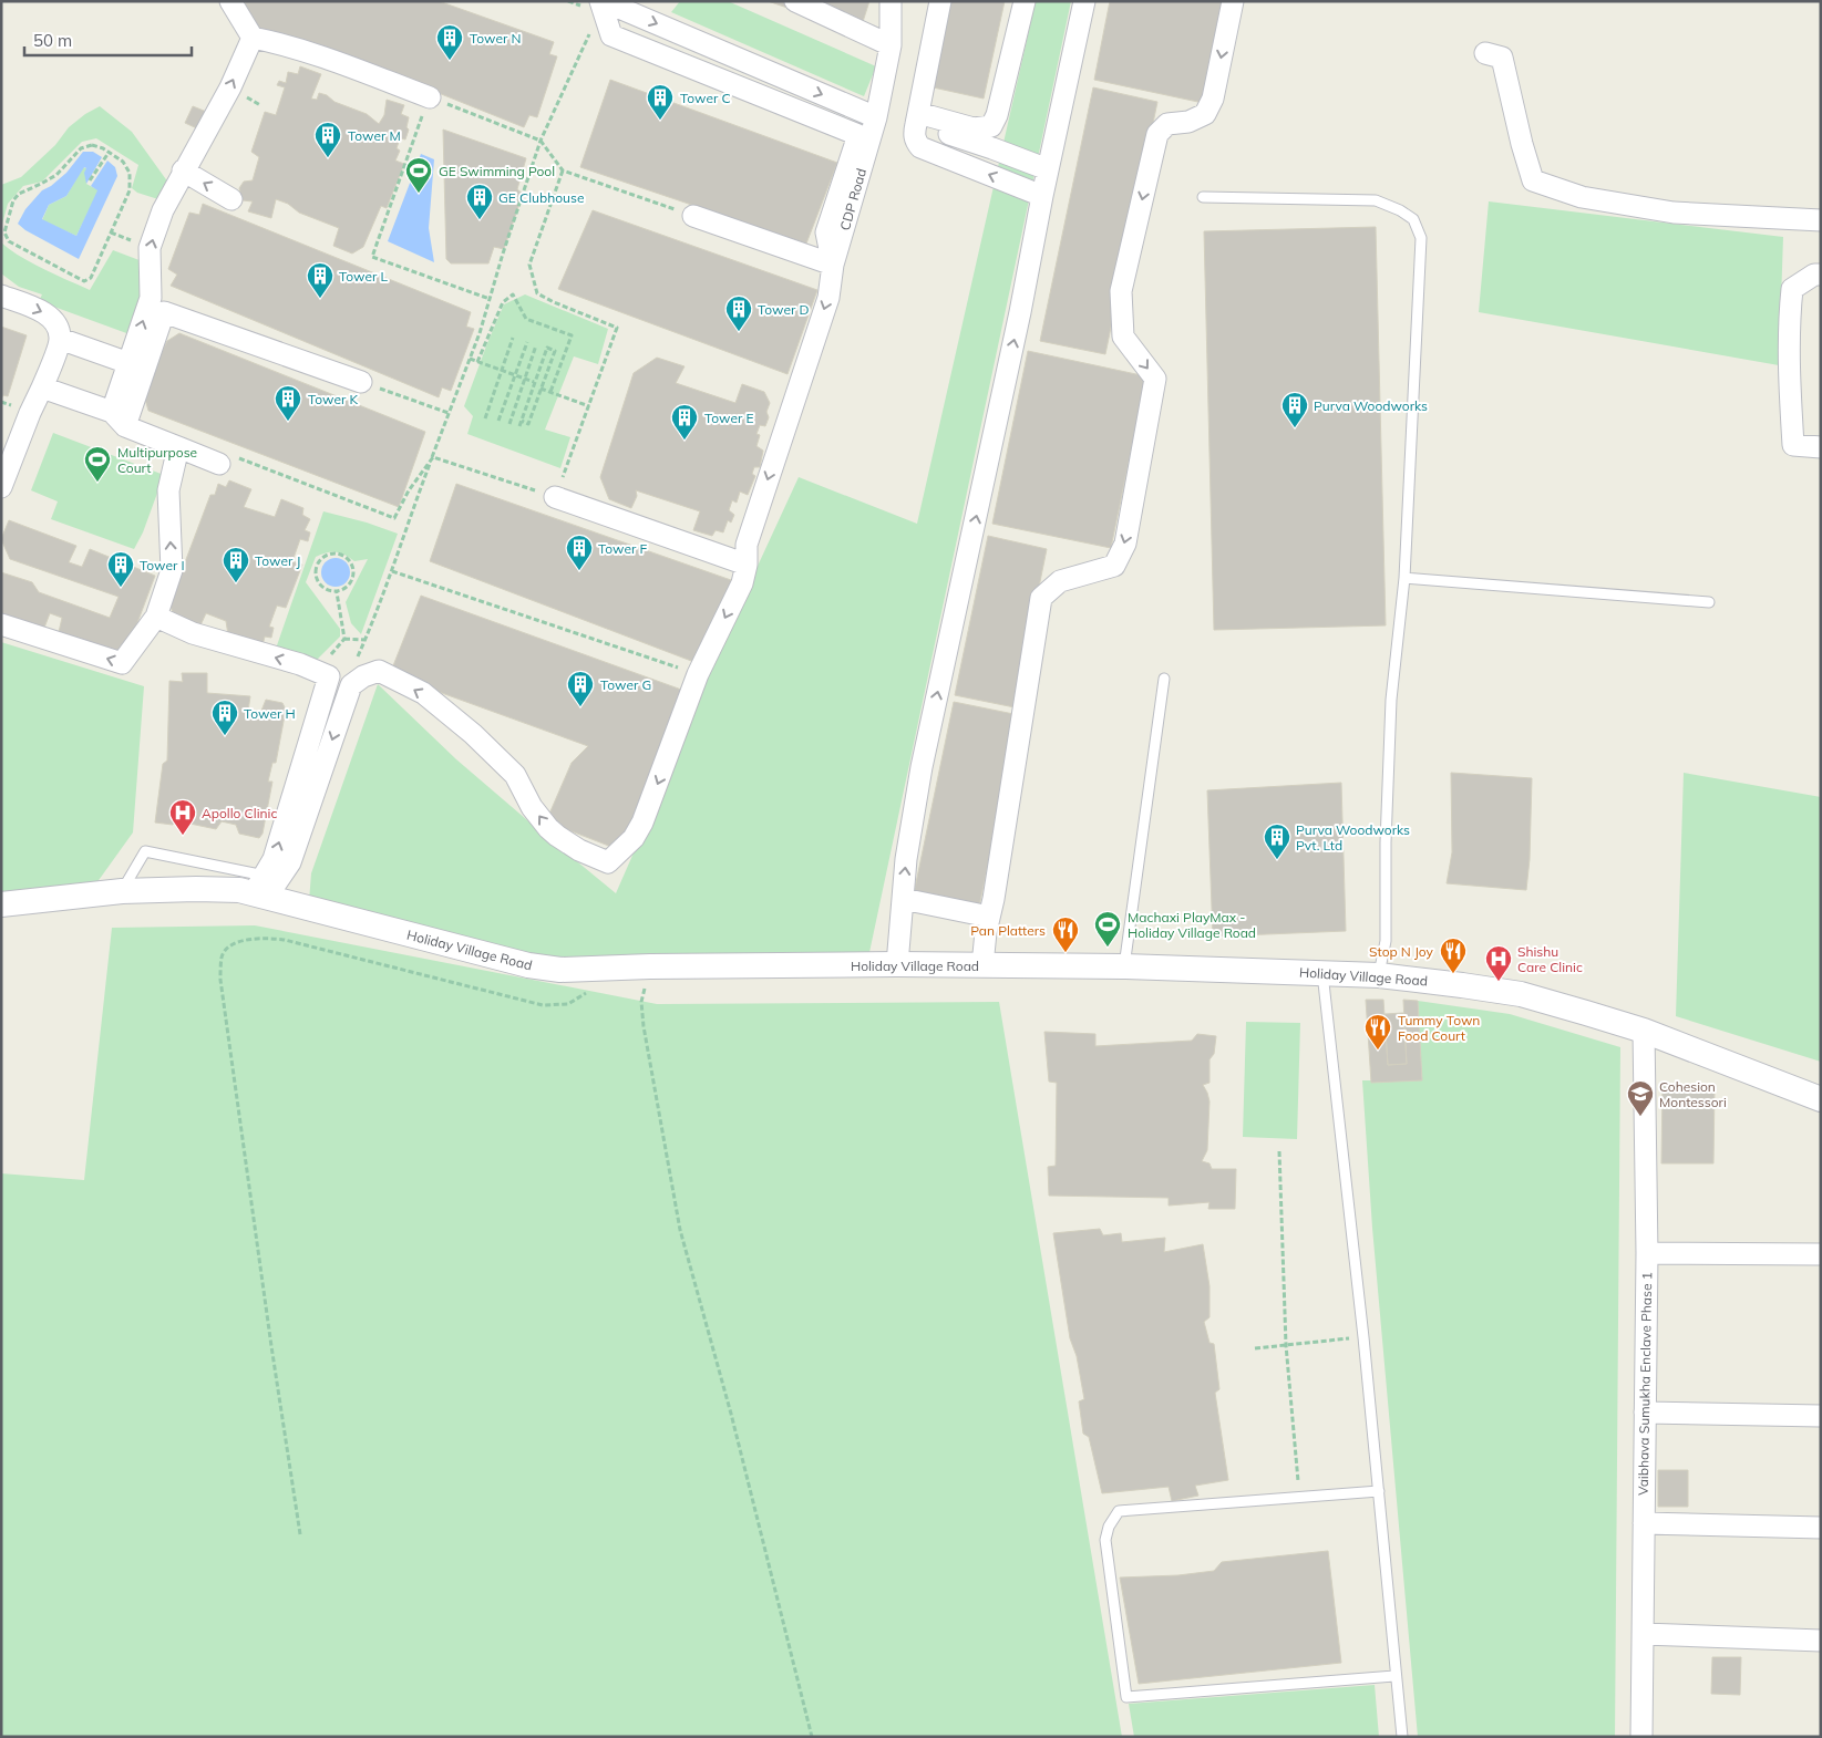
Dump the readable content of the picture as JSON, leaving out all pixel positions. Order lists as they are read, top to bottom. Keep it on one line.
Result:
{"streets":{"street":["CDP Road","Holiday Village Road","Vaibhava Sumukha Enclave Phase 1"]},"crossings":[["CDP Road","Holiday Village Road"],["Holiday Village Road","Vaibhava Sumukha Enclave Phase 1"]],"places":{"building":["Tower N","Tower C","Tower M","GE Clubhouse","Tower L","Tower D","Tower K","Purva Woodworks","Tower E","Tower F","Tower J","Tower I","Tower G","Tower H","Purva Woodworks Pvt. Ltd"],"sports":["GE Swimming Pool","Multipurpose Court","Machaxi PlayMax - Holiday Village Road"],"hospital":["Apollo Clinic","Shishu Care Clinic"],"restaurant":["Pan Platters","Stop N Joy","Tummy Town Food Court"],"school or university":["Cohesion Montessori"]},"scale_bar":"50 m"}
